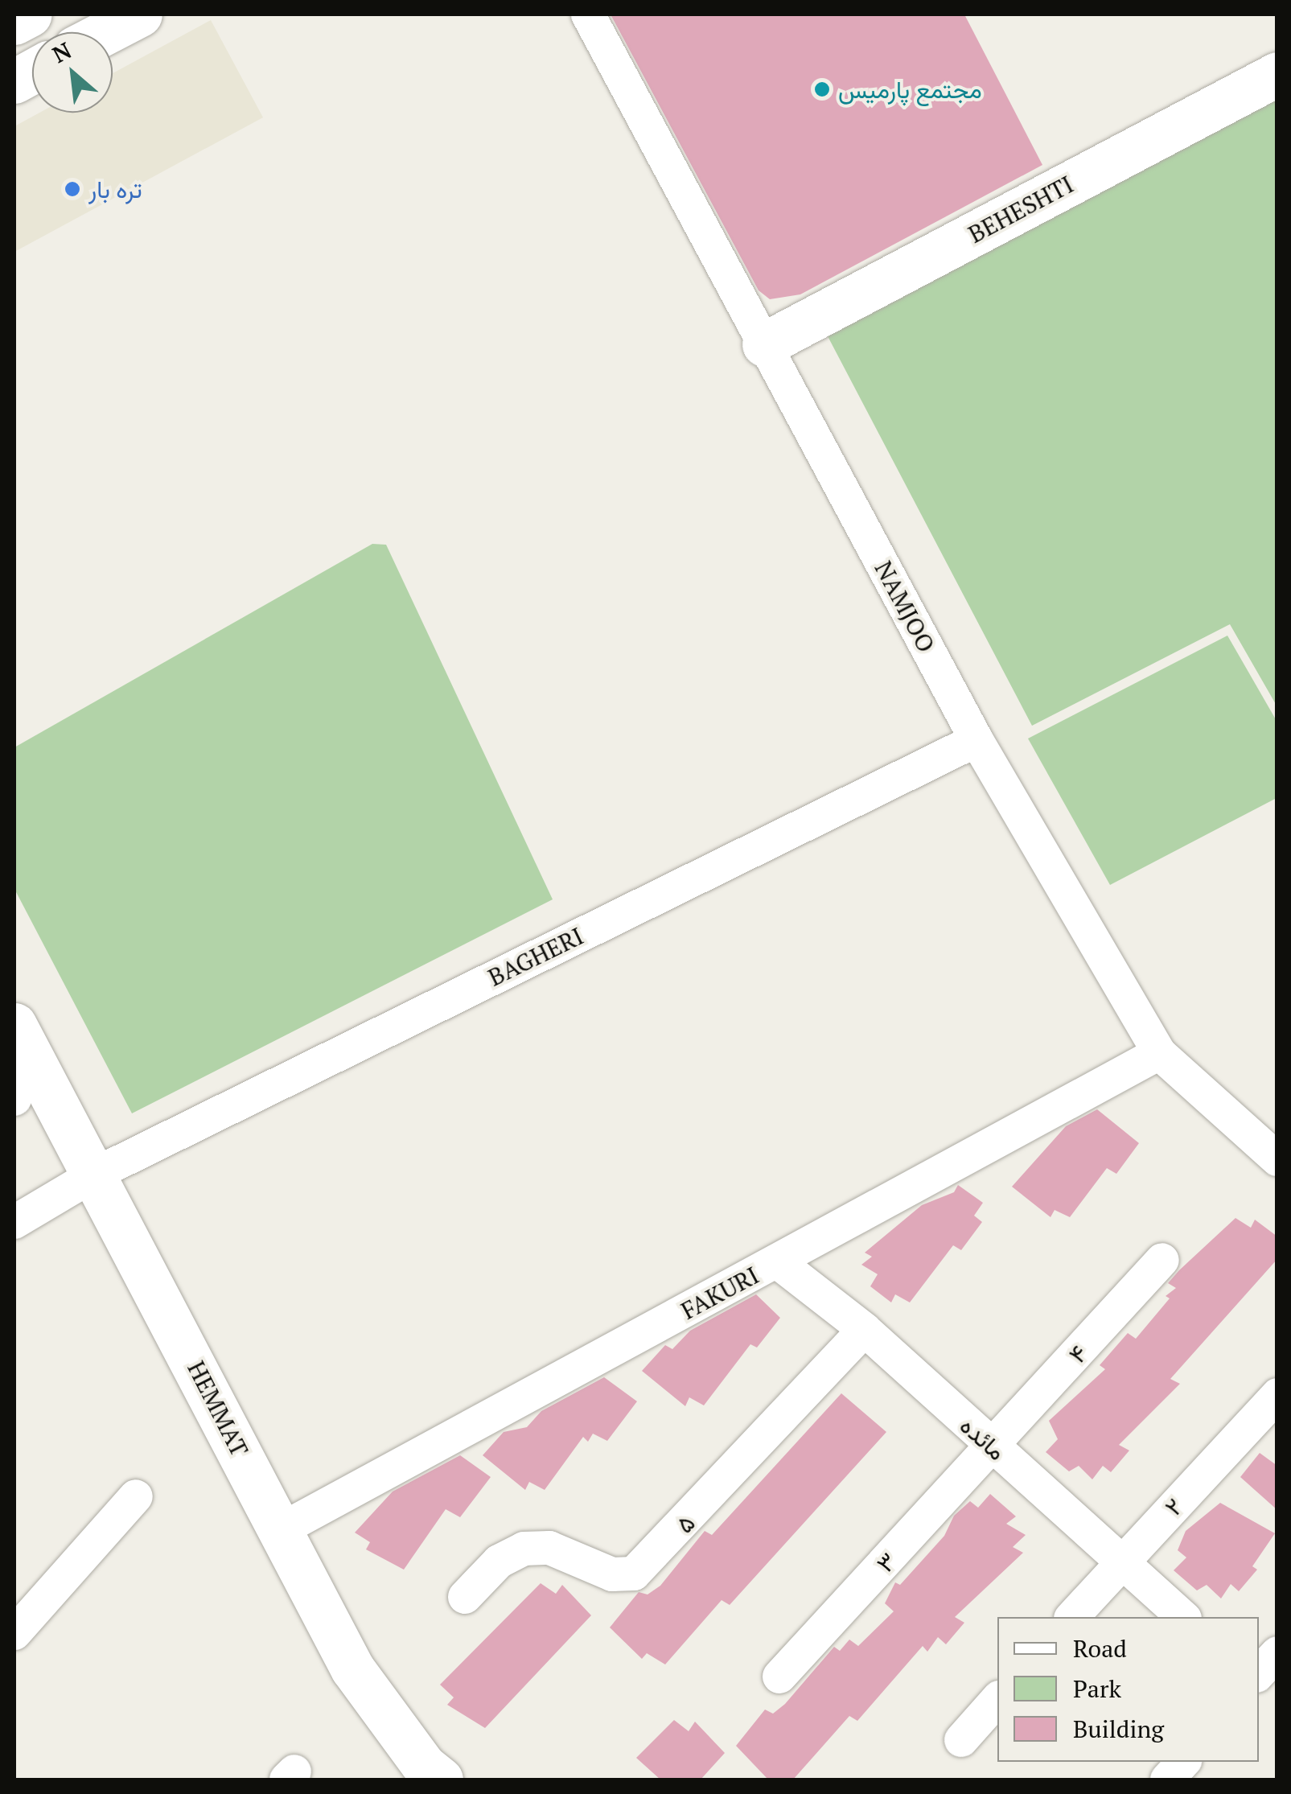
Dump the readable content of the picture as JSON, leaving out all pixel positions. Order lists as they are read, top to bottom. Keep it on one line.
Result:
{"streets":{"street":["BEHESHTI","NAMJOO","BAGHERI","FAKURI","۴","HEMMAT","مائده","۲","۵","۳"]},"crossings":[["BEHESHTI","NAMJOO"],["NAMJOO","BAGHERI"],["NAMJOO","FAKURI"],["BAGHERI","HEMMAT"],["FAKURI","HEMMAT"],["FAKURI","مائده"],["۴","مائده"],["۴","۳"],["مائده","۲"],["مائده","۵"],["مائده","۳"]],"places":["مجتمع پارمیس","تره بار"],"legend":["Road","Park","Building"],"north":"top left"}
